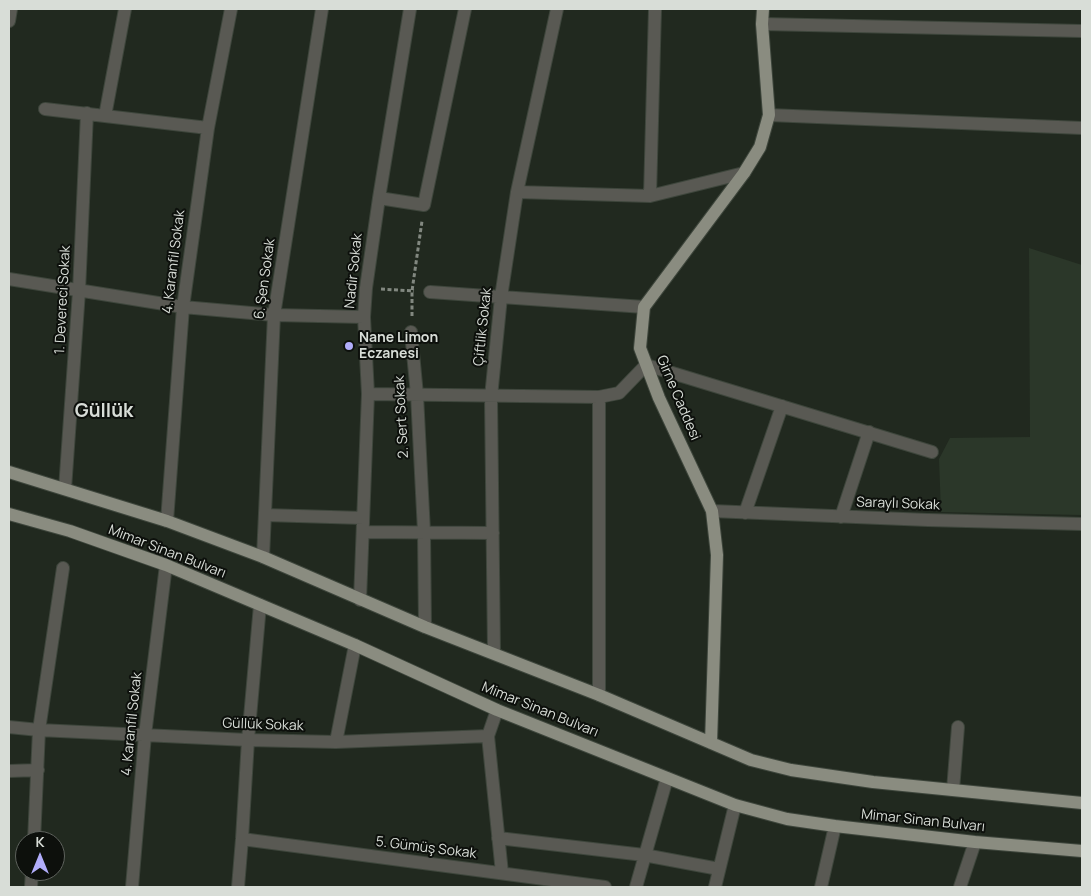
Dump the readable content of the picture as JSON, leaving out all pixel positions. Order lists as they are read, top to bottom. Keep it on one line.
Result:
{"streets":{"main road":["Girne Caddesi","Mimar Sinan Bulvarı"],"street":["4. Karanfil Sokak","Nadir Sokak","6. Şen Sokak","1. Devereci Sokak","Çiftlik Sokak","2. Sert Sokak","Saraylı Sokak","Güllük Sokak","5. Gümüş Sokak"]},"crossings":[["4. Karanfil Sokak","Mimar Sinan Bulvarı"],["4. Karanfil Sokak","Güllük Sokak"],["Nadir Sokak","Mimar Sinan Bulvarı"],["6. Şen Sokak","Mimar Sinan Bulvarı"],["1. Devereci Sokak","Mimar Sinan Bulvarı"],["Çiftlik Sokak","Mimar Sinan Bulvarı"],["Girne Caddesi","Saraylı Sokak"],["Girne Caddesi","Mimar Sinan Bulvarı"],["2. Sert Sokak","Mimar Sinan Bulvarı"]],"districts":["Güllük"],"places":["Nane Limon Eczanesi"],"north":"top"}
